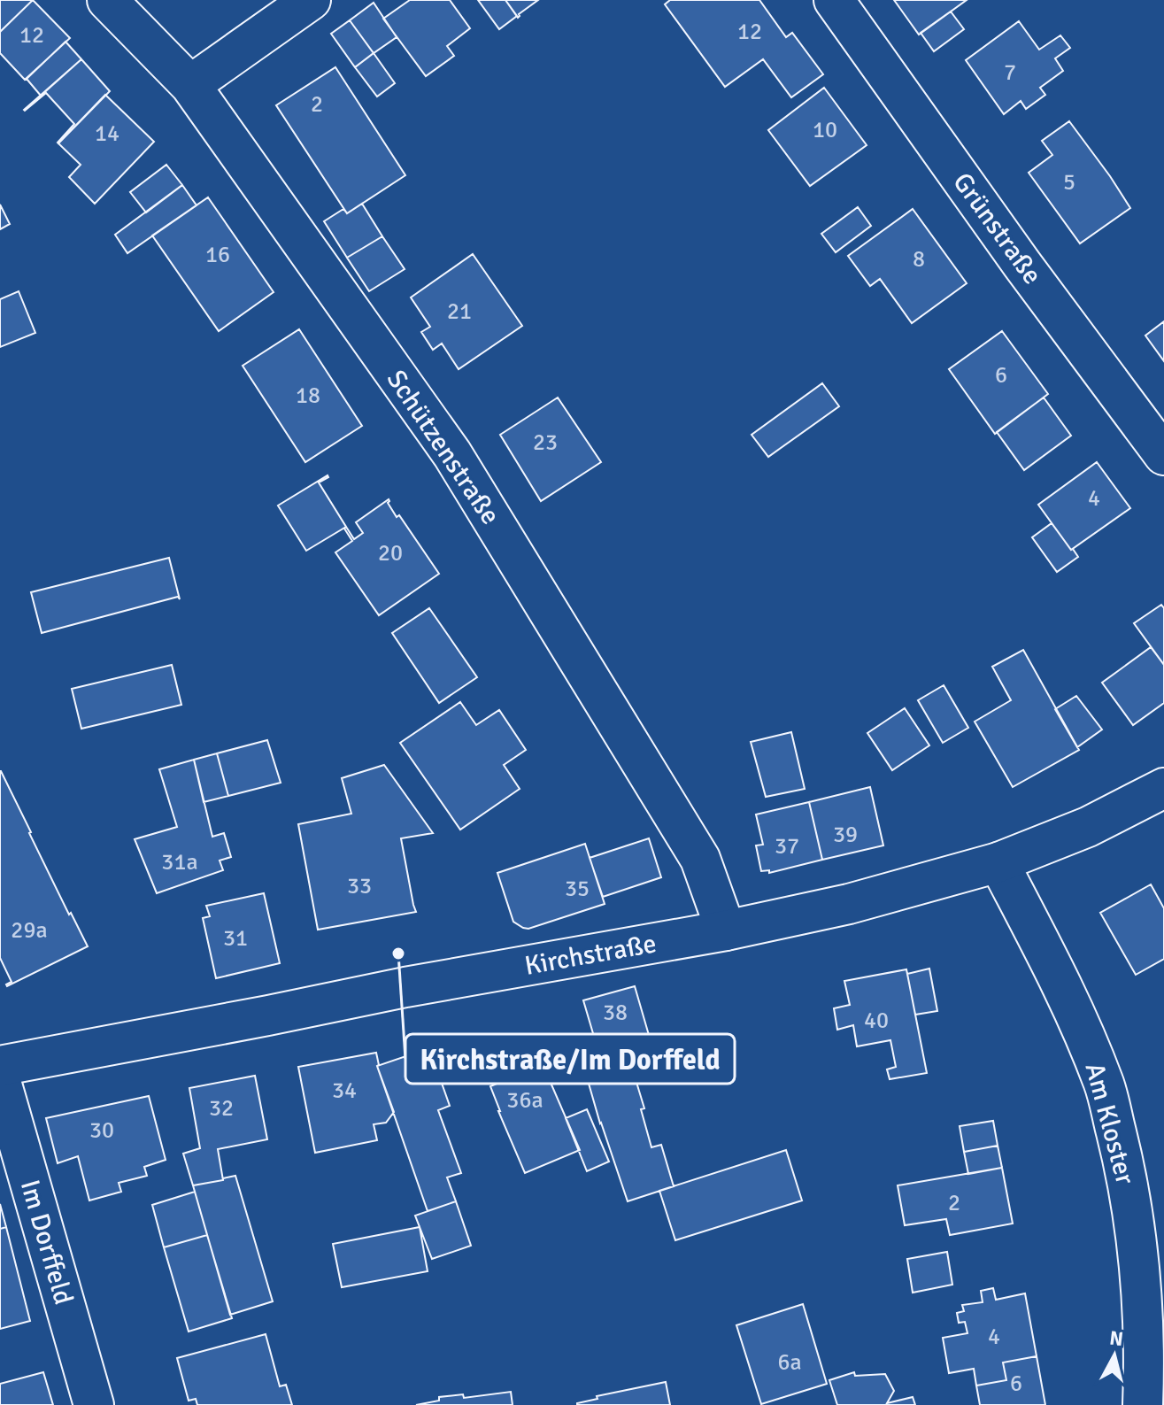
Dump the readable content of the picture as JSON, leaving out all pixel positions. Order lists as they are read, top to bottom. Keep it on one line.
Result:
{"streets":{"street":["Grünstraße","Schützenstraße","Kirchstraße","Am Kloster","Im Dorffeld"]},"crossings":[["Schützenstraße","Kirchstraße"],["Kirchstraße","Am Kloster"]],"places":["Kirchstraße/Im Dorffeld"],"house_numbers":["12","12","7","2","10","14","5","16","8","21","6","18","23","4","20","39","37","31a","33","35","29a","31","38","40","34","36a","32","30","2","4","6a","6"],"north":"top"}
